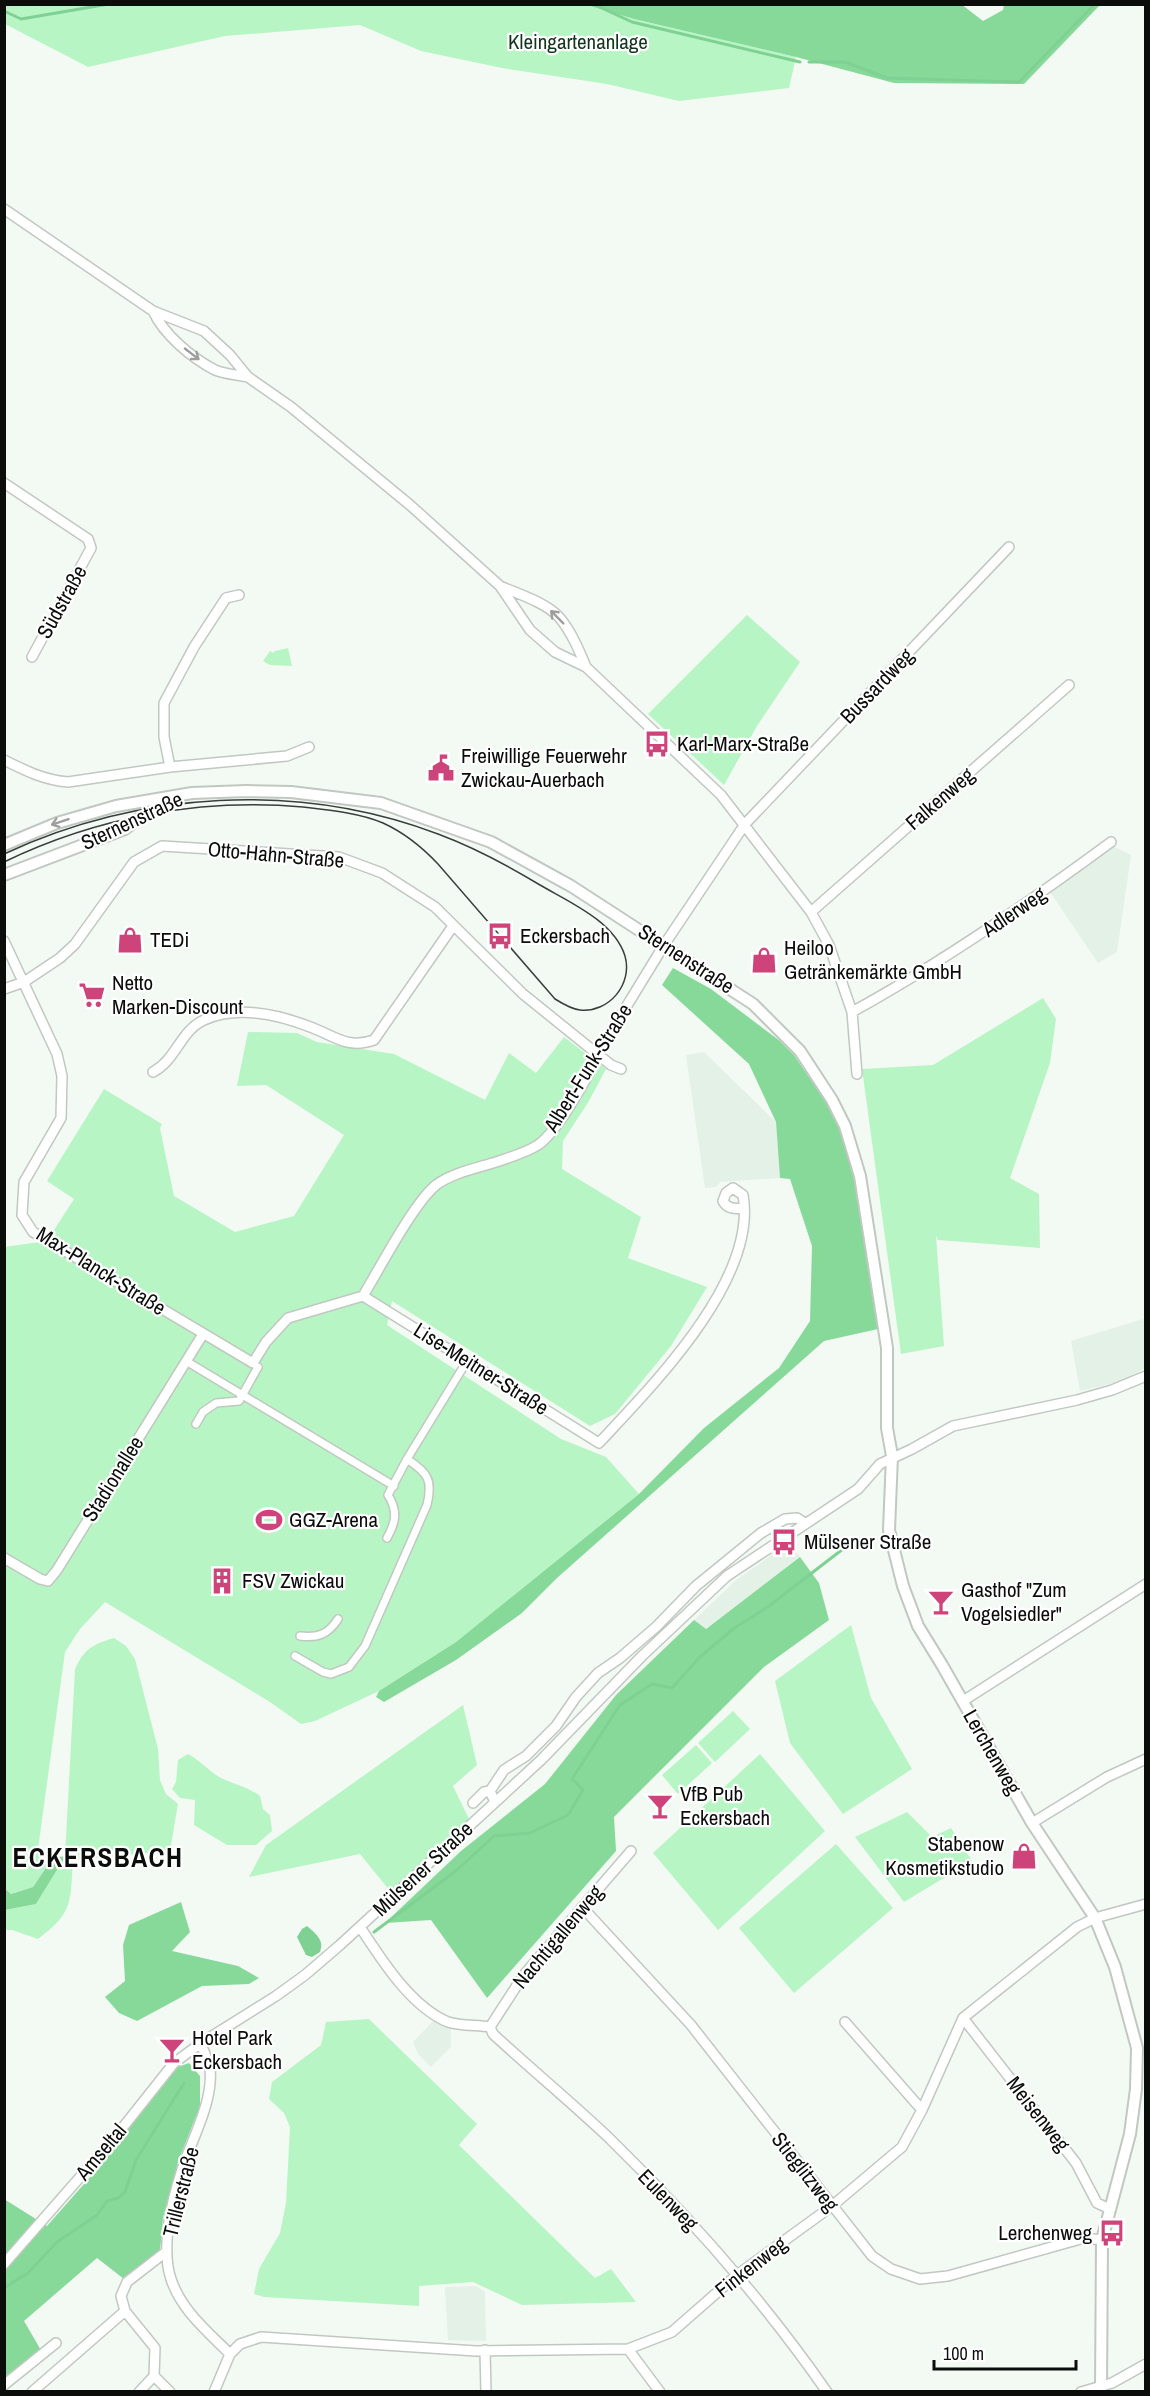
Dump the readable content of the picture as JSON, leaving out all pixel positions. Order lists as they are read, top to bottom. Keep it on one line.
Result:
{"streets":{"street":["Südstraße","Bussardweg","Falkenweg","Sternenstraße","Otto-Hahn-Straße","Adlerweg","Albert-Funk-Straße","Max-Planck-Straße","Lise-Meitner-Straße","Stadionallee","Lerchenweg","Mülsener Straße","Nachtigallenweg","Meisenweg","Amseltal","Stieglitzweg","Trillerstraße","Eulenweg","Finkenweg"]},"crossings":[["Bussardweg","Albert-Funk-Straße"],["Sternenstraße","Albert-Funk-Straße"],["Sternenstraße","Lerchenweg"],["Sternenstraße","Mülsener Straße"],["Otto-Hahn-Straße","Albert-Funk-Straße"],["Otto-Hahn-Straße","Max-Planck-Straße"],["Albert-Funk-Straße","Lise-Meitner-Straße"],["Max-Planck-Straße","Stadionallee"],["Lerchenweg","Mülsener Straße"],["Lerchenweg","Meisenweg"],["Lerchenweg","Stieglitzweg"],["Lerchenweg","Finkenweg"],["Mülsener Straße","Amseltal"],["Mülsener Straße","Trillerstraße"],["Nachtigallenweg","Stieglitzweg"],["Nachtigallenweg","Eulenweg"],["Meisenweg","Finkenweg"],["Amseltal","Trillerstraße"],["Stieglitzweg","Finkenweg"],["Trillerstraße","Finkenweg"],["Eulenweg","Finkenweg"]],"districts":["ECKERSBACH"],"parks":["Kleingartenanlage"],"places":{"bus stop":["Karl-Marx-Straße","Eckersbach","Mülsener Straße","Lerchenweg"],"public building":["Freiwillige Feuerwehr Zwickau-Auerbach"],"shop":["TEDi","Heiloo Getränkemärkte GmbH","Stabenow Kosmetikstudio"],"supermarket":["Netto Marken-Discount"],"sports":["GGZ-Arena"],"building":["FSV Zwickau"],"bar":["Gasthof \"Zum Vogelsiedler\"","VfB Pub Eckersbach","Hotel Park Eckersbach"]},"scale_bar":"100 m"}
